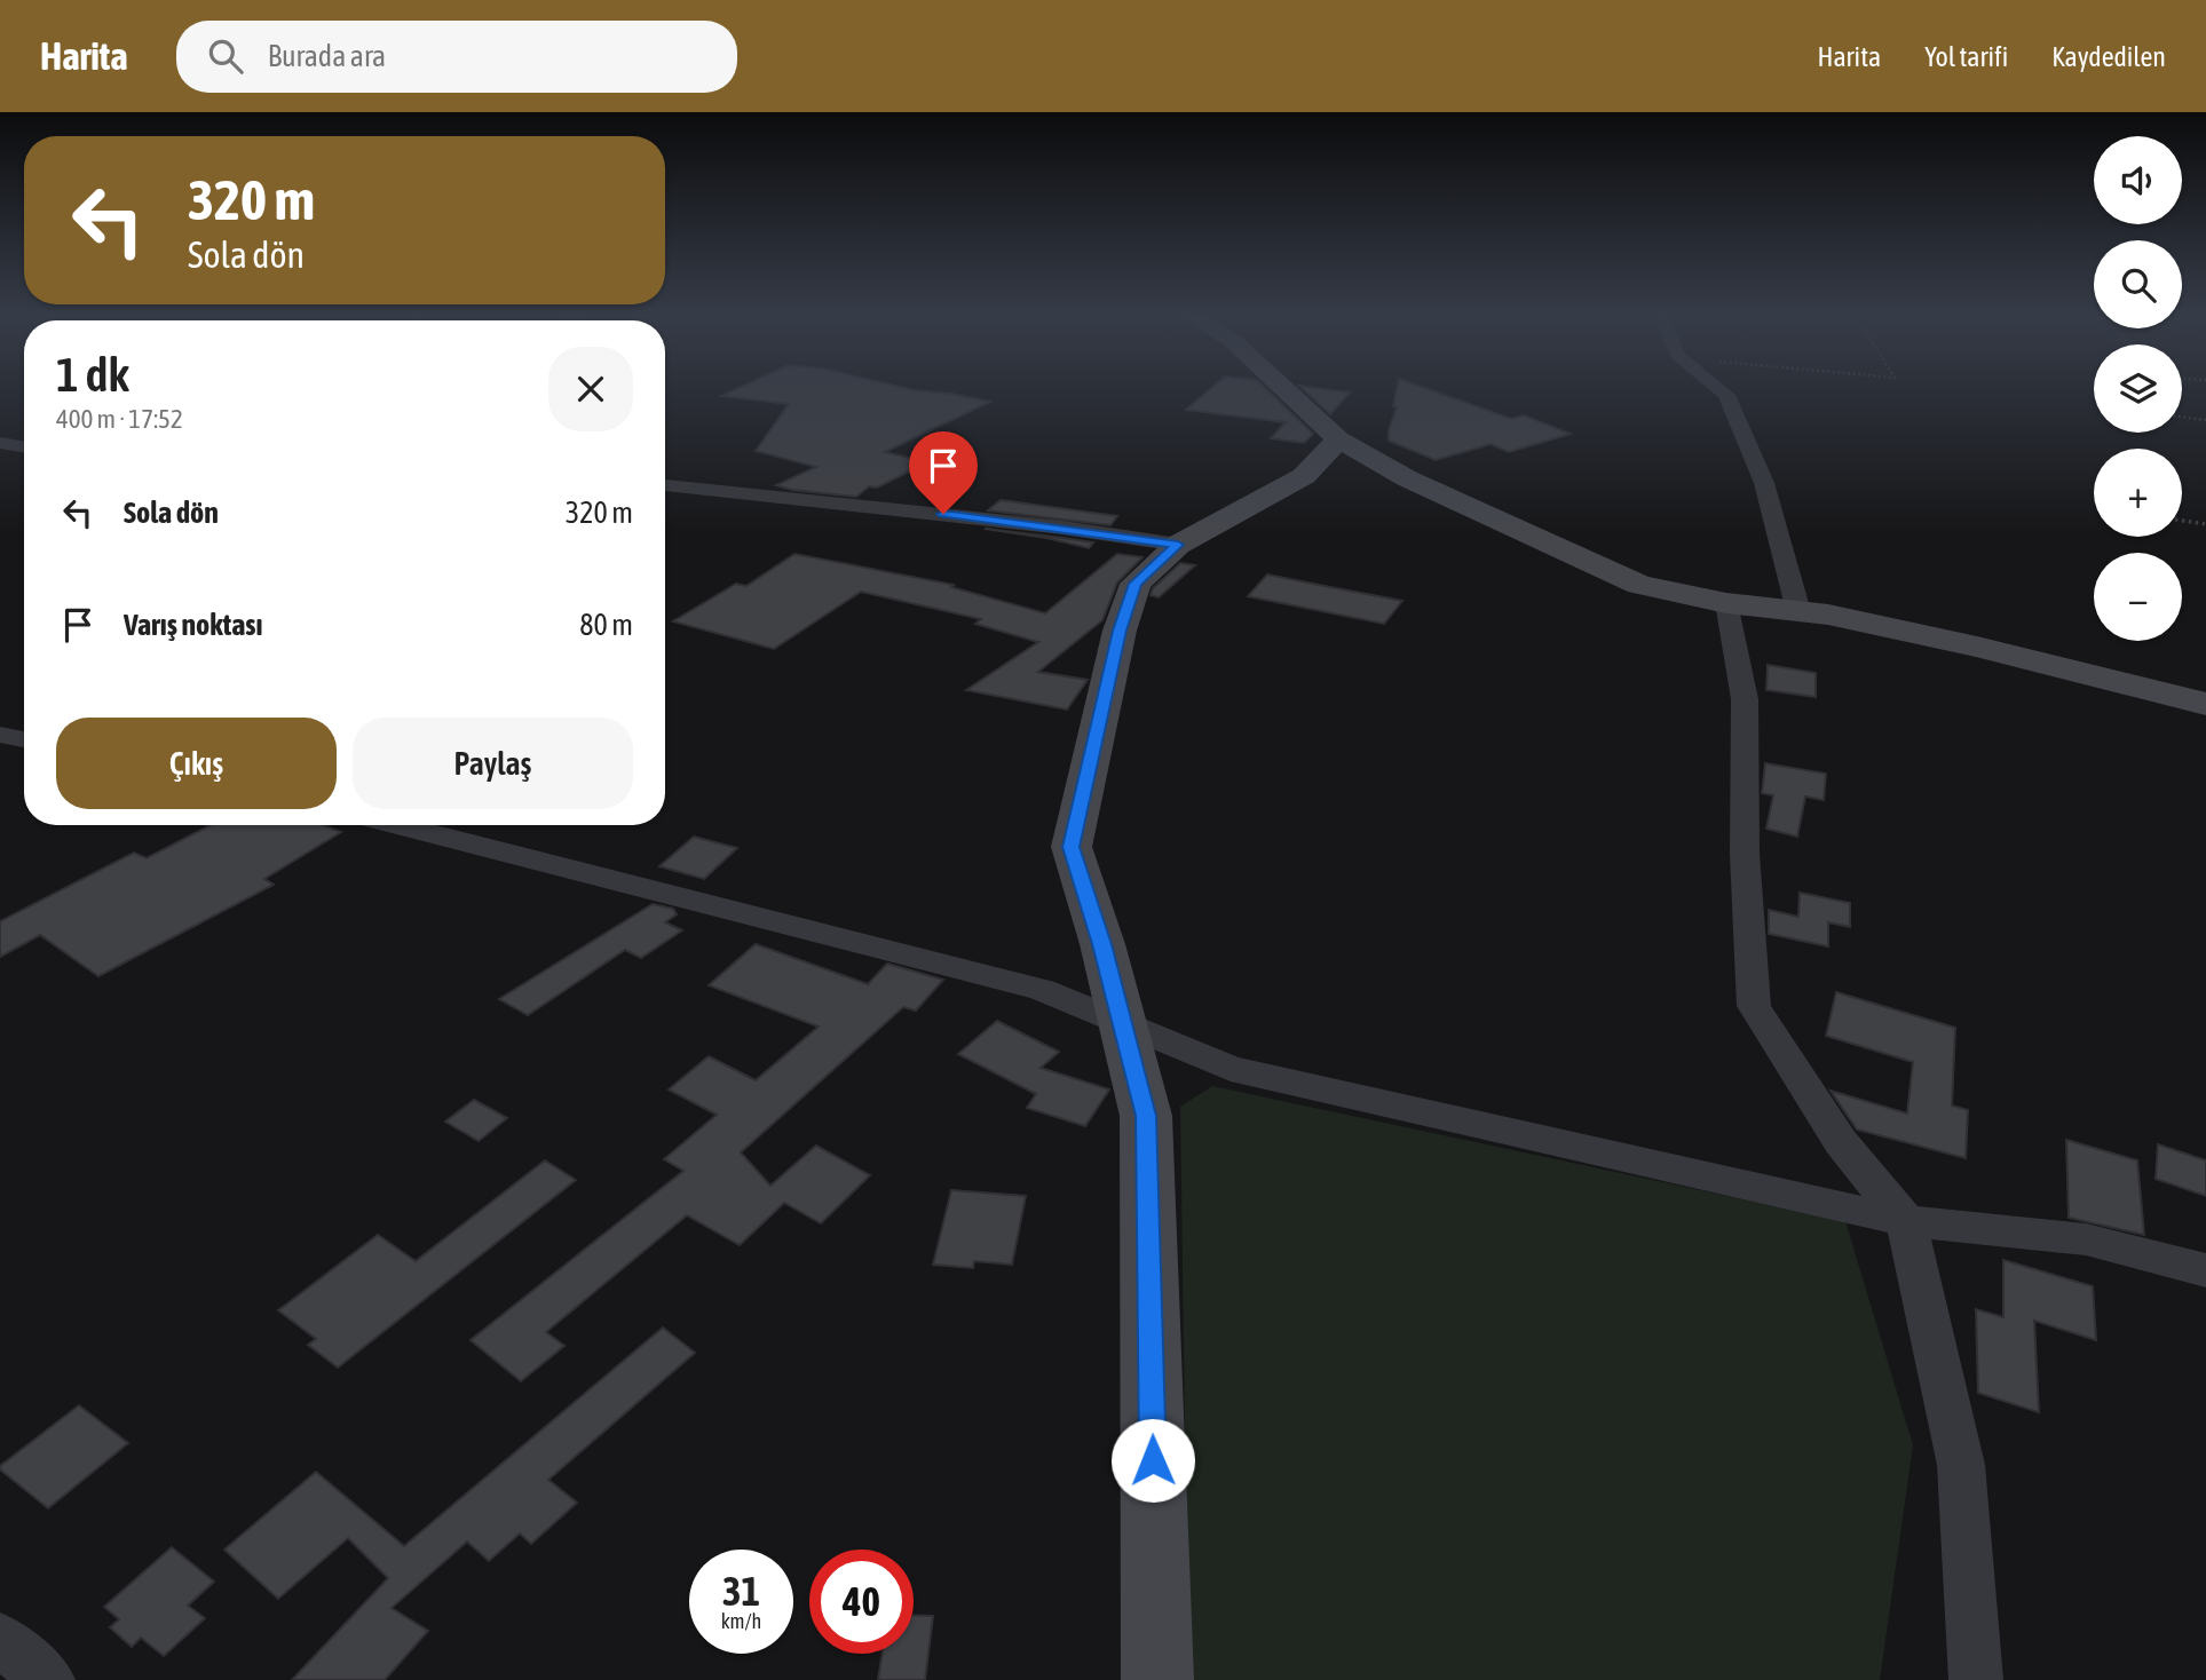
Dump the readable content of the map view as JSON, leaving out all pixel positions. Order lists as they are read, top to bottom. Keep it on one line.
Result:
{"page":{"header":"Harita","search":"Burada ara","nav":["Harita","Yol tarifi","Kaydedilen"],"map_buttons":["+","−"],"turn":["320 m","Sola dön"],"heading":["1 dk","400 m · 17:52"],"list":[{"name":"Sola dön","value":"320 m"},{"name":"Varış noktası","value":"80 m"}],"buttons":["Çıkış","Paylaş"],"speed":"31 km/h","limit":"40"}}
